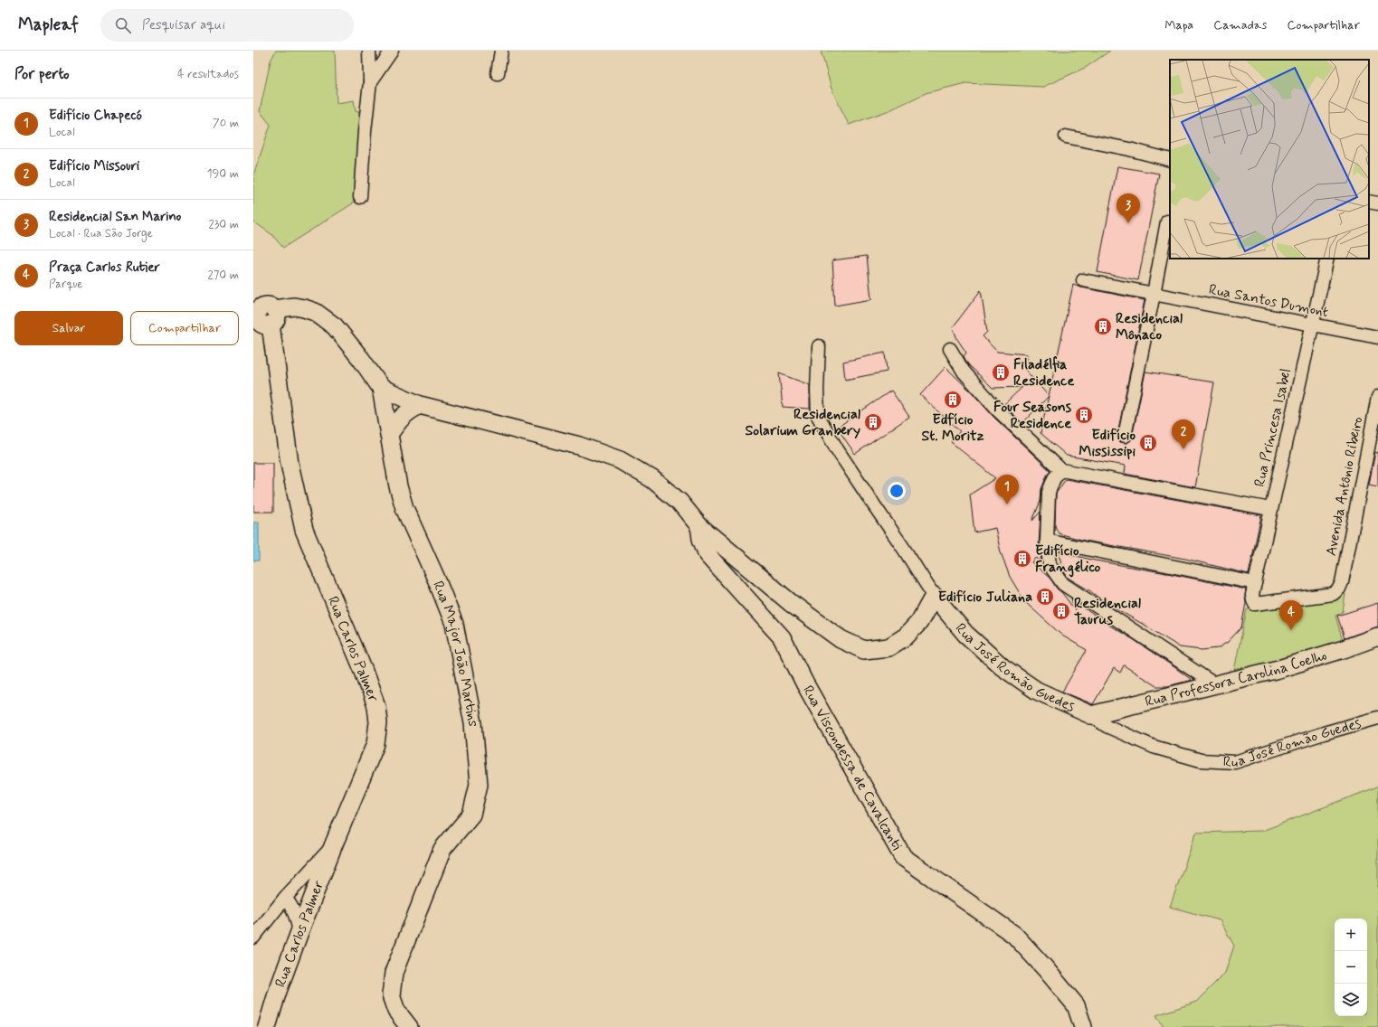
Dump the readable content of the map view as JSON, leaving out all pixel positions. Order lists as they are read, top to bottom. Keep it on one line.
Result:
{"streets":{"street":["Rua Santos Dumont","Rua Princesa Isabel","Avenida Antônio Ribeiro","Rua Carlos Palmer","Rua Major João Martins","Rua José Romão Guedes","Rua Professora Carolina Coelho","Rua Viscondessa de Cavalcanti"]},"crossings":[["Rua Santos Dumont","Rua Princesa Isabel"],["Rua Princesa Isabel","Avenida Antônio Ribeiro"],["Rua Carlos Palmer","Rua Major João Martins"],["Rua José Romão Guedes","Rua Professora Carolina Coelho"]],"places":{"building":["Residencial Mônaco","Filadélfia Residence","Edfício St. Moritz","Four Seasons Residence","Residencial Solarium Granbery","Edifício Mississipi","Edifício Frangélico","Edifício Juliana","Residencial Taurus"]},"page":{"header":"Mapleaf","search":"Pesquisar aqui","nav":["Mapa","Camadas","Compartilhar"],"heading":["Por perto","4 resultados"],"list":[{"mark":"1","name":"Edifício Chapecó","note":"Local","value":"70 m"},{"mark":"2","name":"Edifício Missouri","note":"Local","value":"190 m"},{"mark":"3","name":"Residencial San Marino","note":"Local · Rua São Jorge","value":"230 m"},{"mark":"4","name":"Praça Carlos Rutier","note":"Parque","value":"270 m"}],"pins":["3","2","1","4"],"buttons":["Salvar","Compartilhar"],"map_buttons":["+","−"]}}
